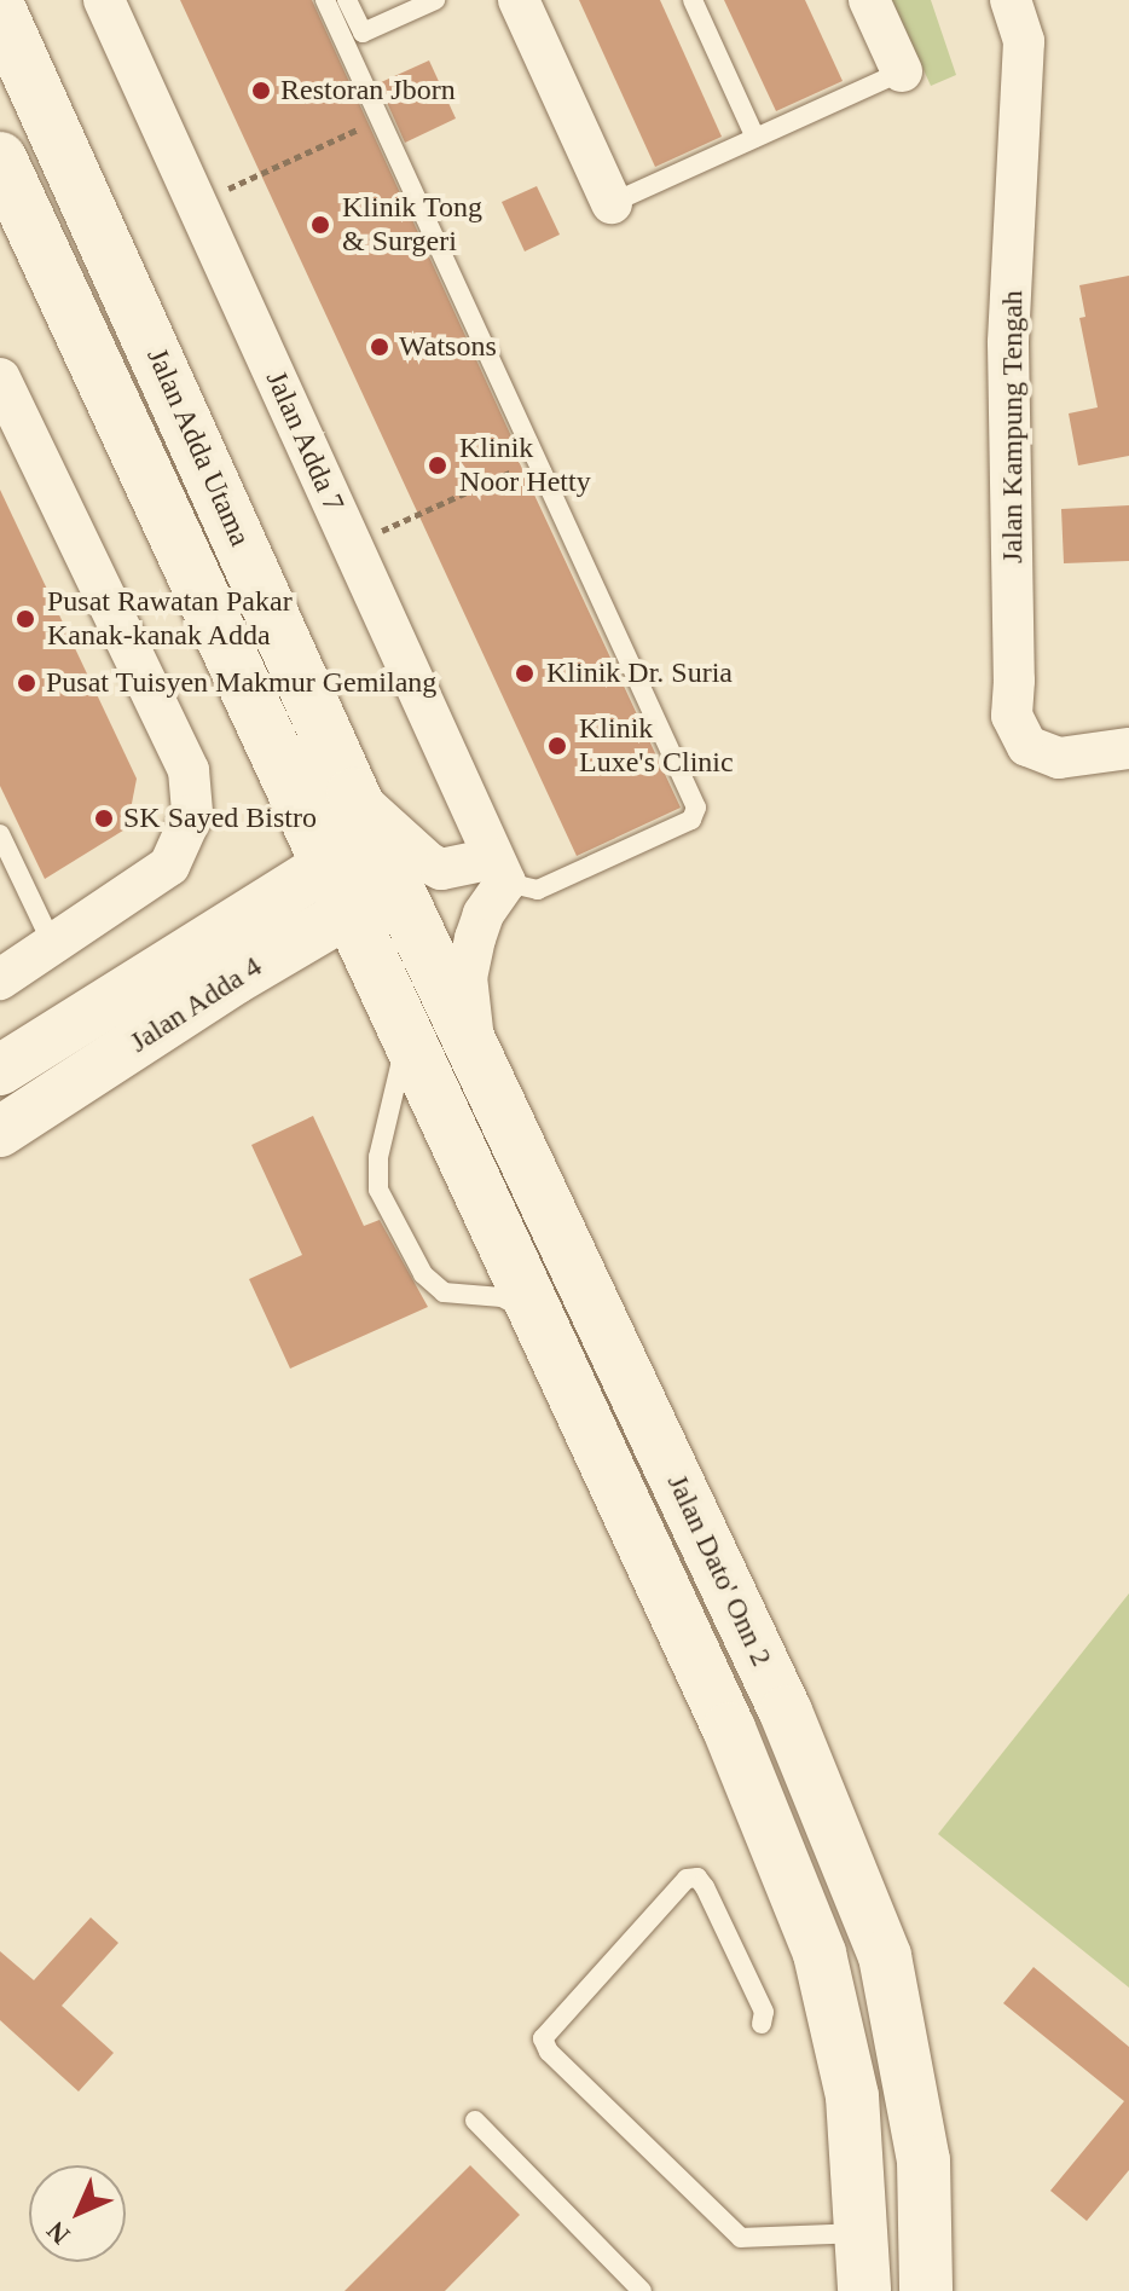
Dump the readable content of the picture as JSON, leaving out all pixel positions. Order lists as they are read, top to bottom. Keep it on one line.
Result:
{"streets":{"main road":["Jalan Adda Utama","Jalan Dato' Onn 2"],"street":["Jalan Kampung Tengah","Jalan Adda 7","Jalan Adda 4"]},"crossings":[["Jalan Adda Utama","Jalan Adda 4"],["Jalan Adda Utama","Jalan Dato' Onn 2"],["Jalan Adda 4","Jalan Dato' Onn 2"]],"places":["Restoran Jborn","Klinik Tong & Surgeri","Watsons","Klinik Noor Hetty","Pusat Rawatan Pakar Kanak-kanak Adda","Klinik Dr. Suria","Pusat Tuisyen Makmur Gemilang","Klinik Luxe's Clinic","SK Sayed Bistro"],"north":"bottom left"}
